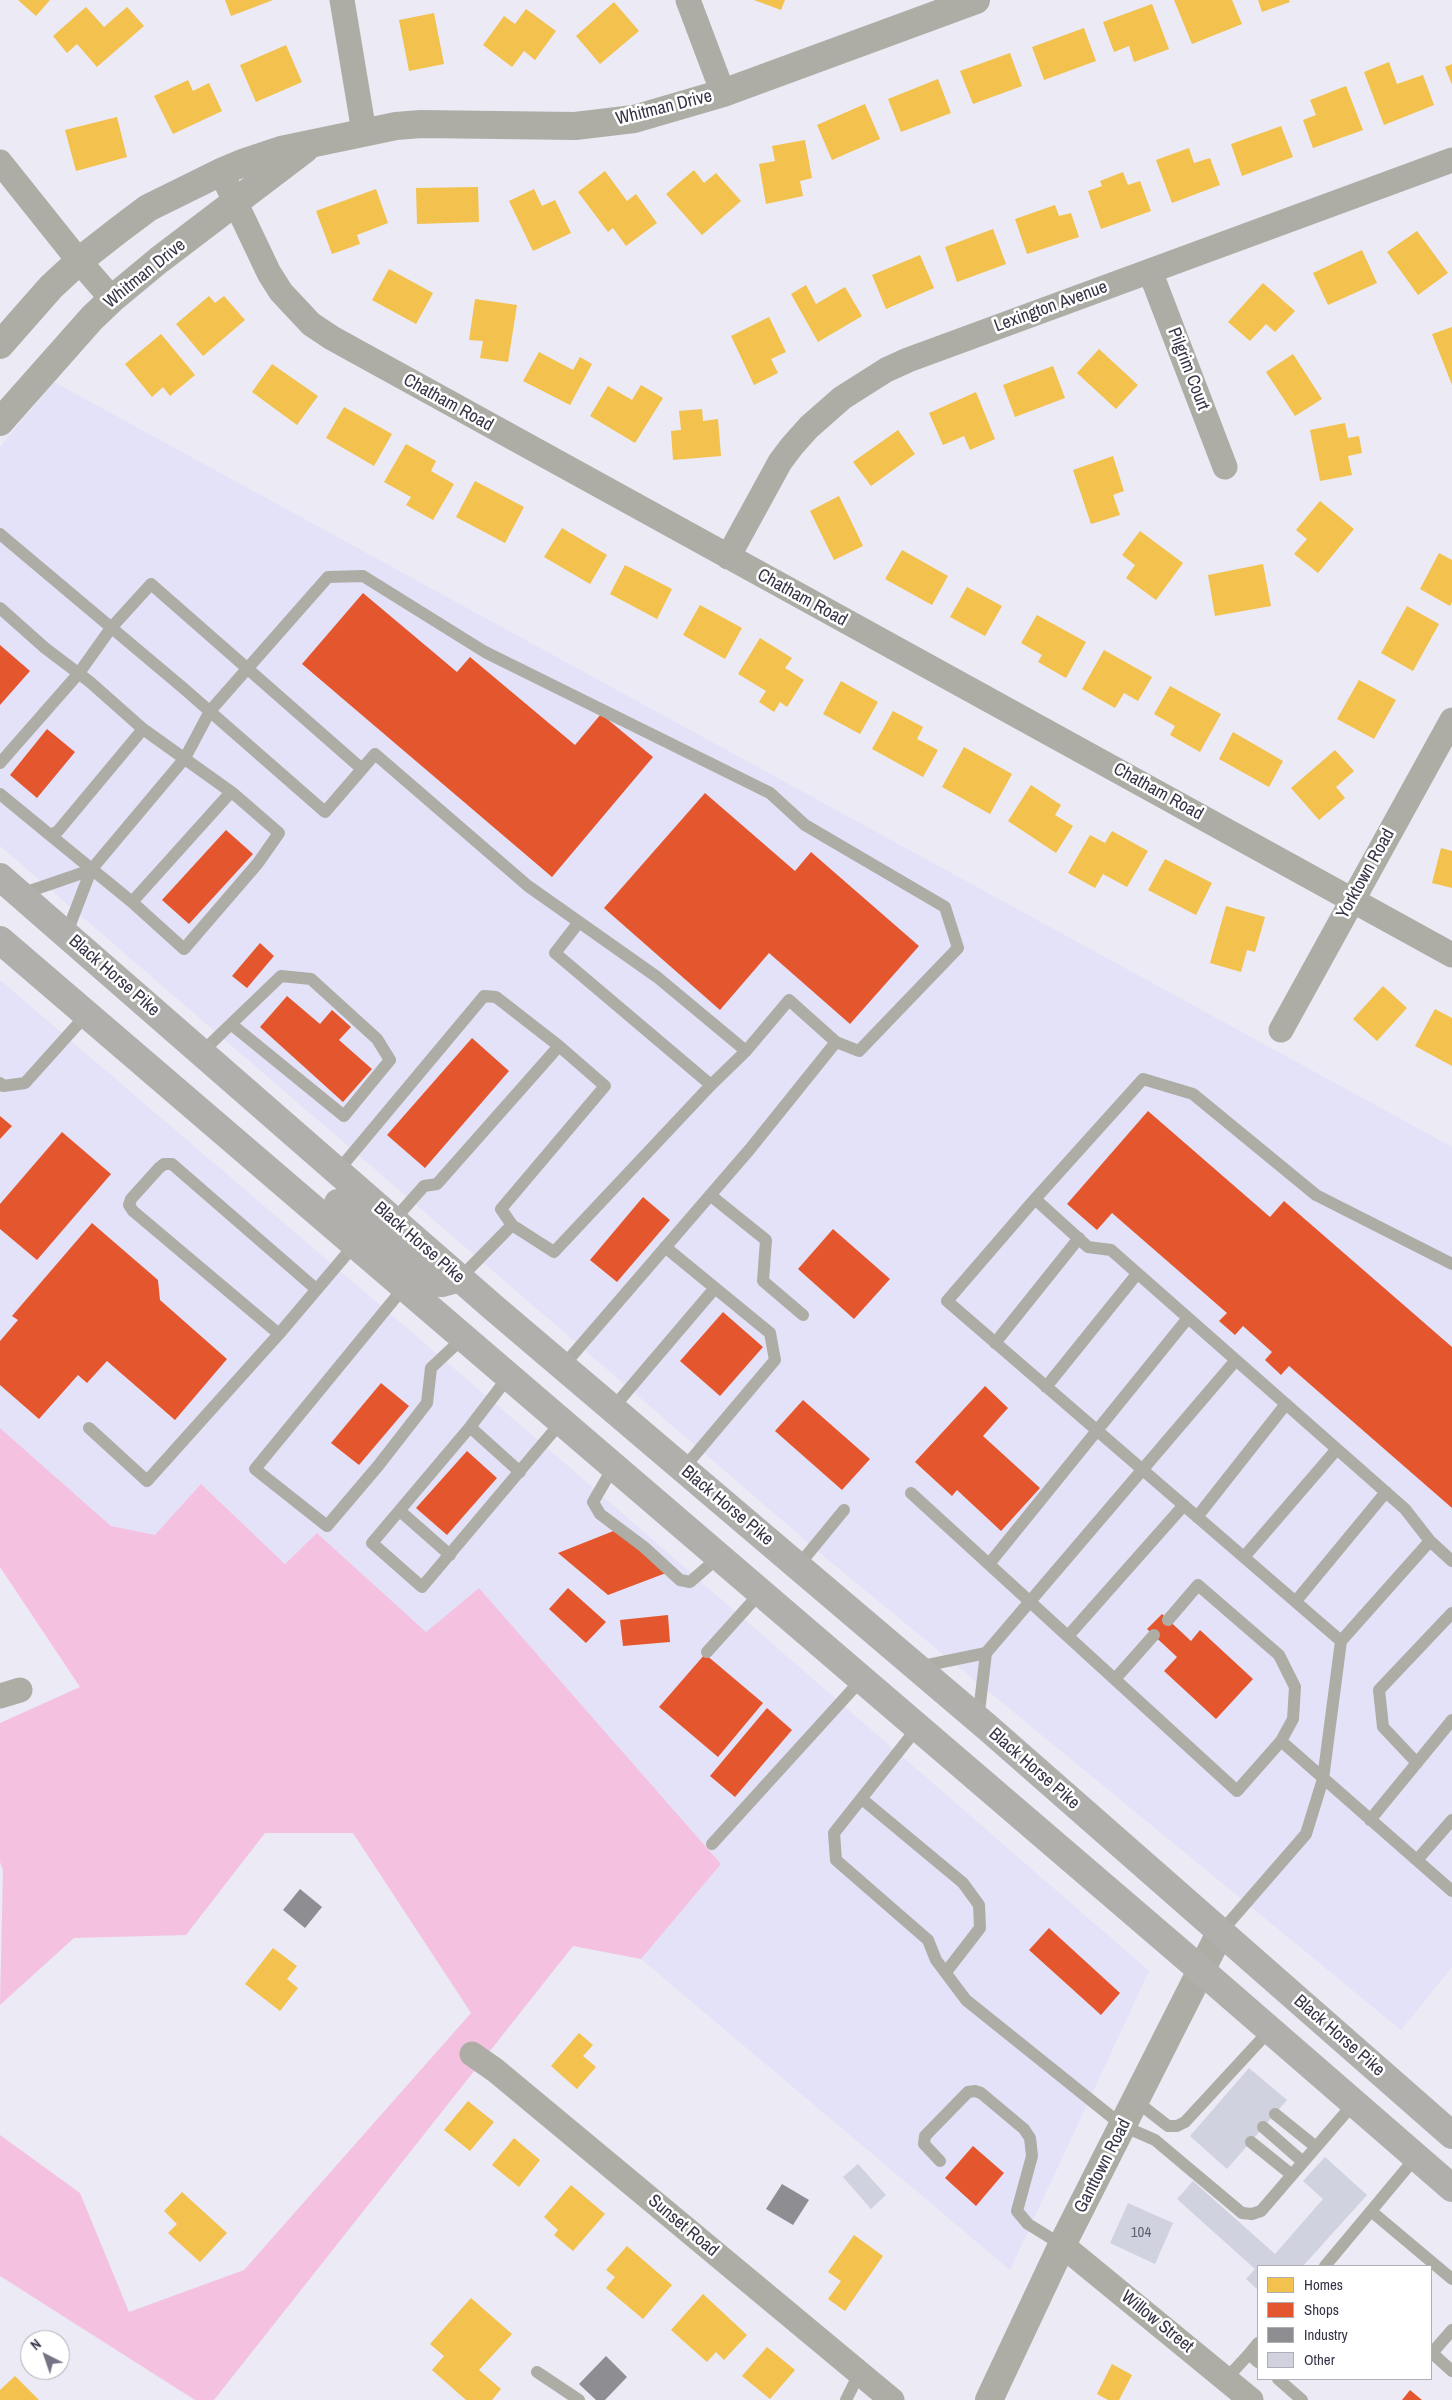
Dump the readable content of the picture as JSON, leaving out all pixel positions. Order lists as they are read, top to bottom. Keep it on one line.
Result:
{"streets":{"highway":["Black Horse Pike"],"street":["Whitman Drive","Lexington Avenue","Pilgrim Court","Chatham Road","Yorktown Road","Ganttown Road","Sunset Road","Willow Street"]},"crossings":[["Whitman Drive","Chatham Road"],["Lexington Avenue","Pilgrim Court"],["Lexington Avenue","Chatham Road"],["Chatham Road","Yorktown Road"],["Black Horse Pike","Ganttown Road"],["Ganttown Road","Willow Street"]],"house_numbers":["104"],"legend":["Homes","Shops","Industry","Other"],"north":"top left"}
